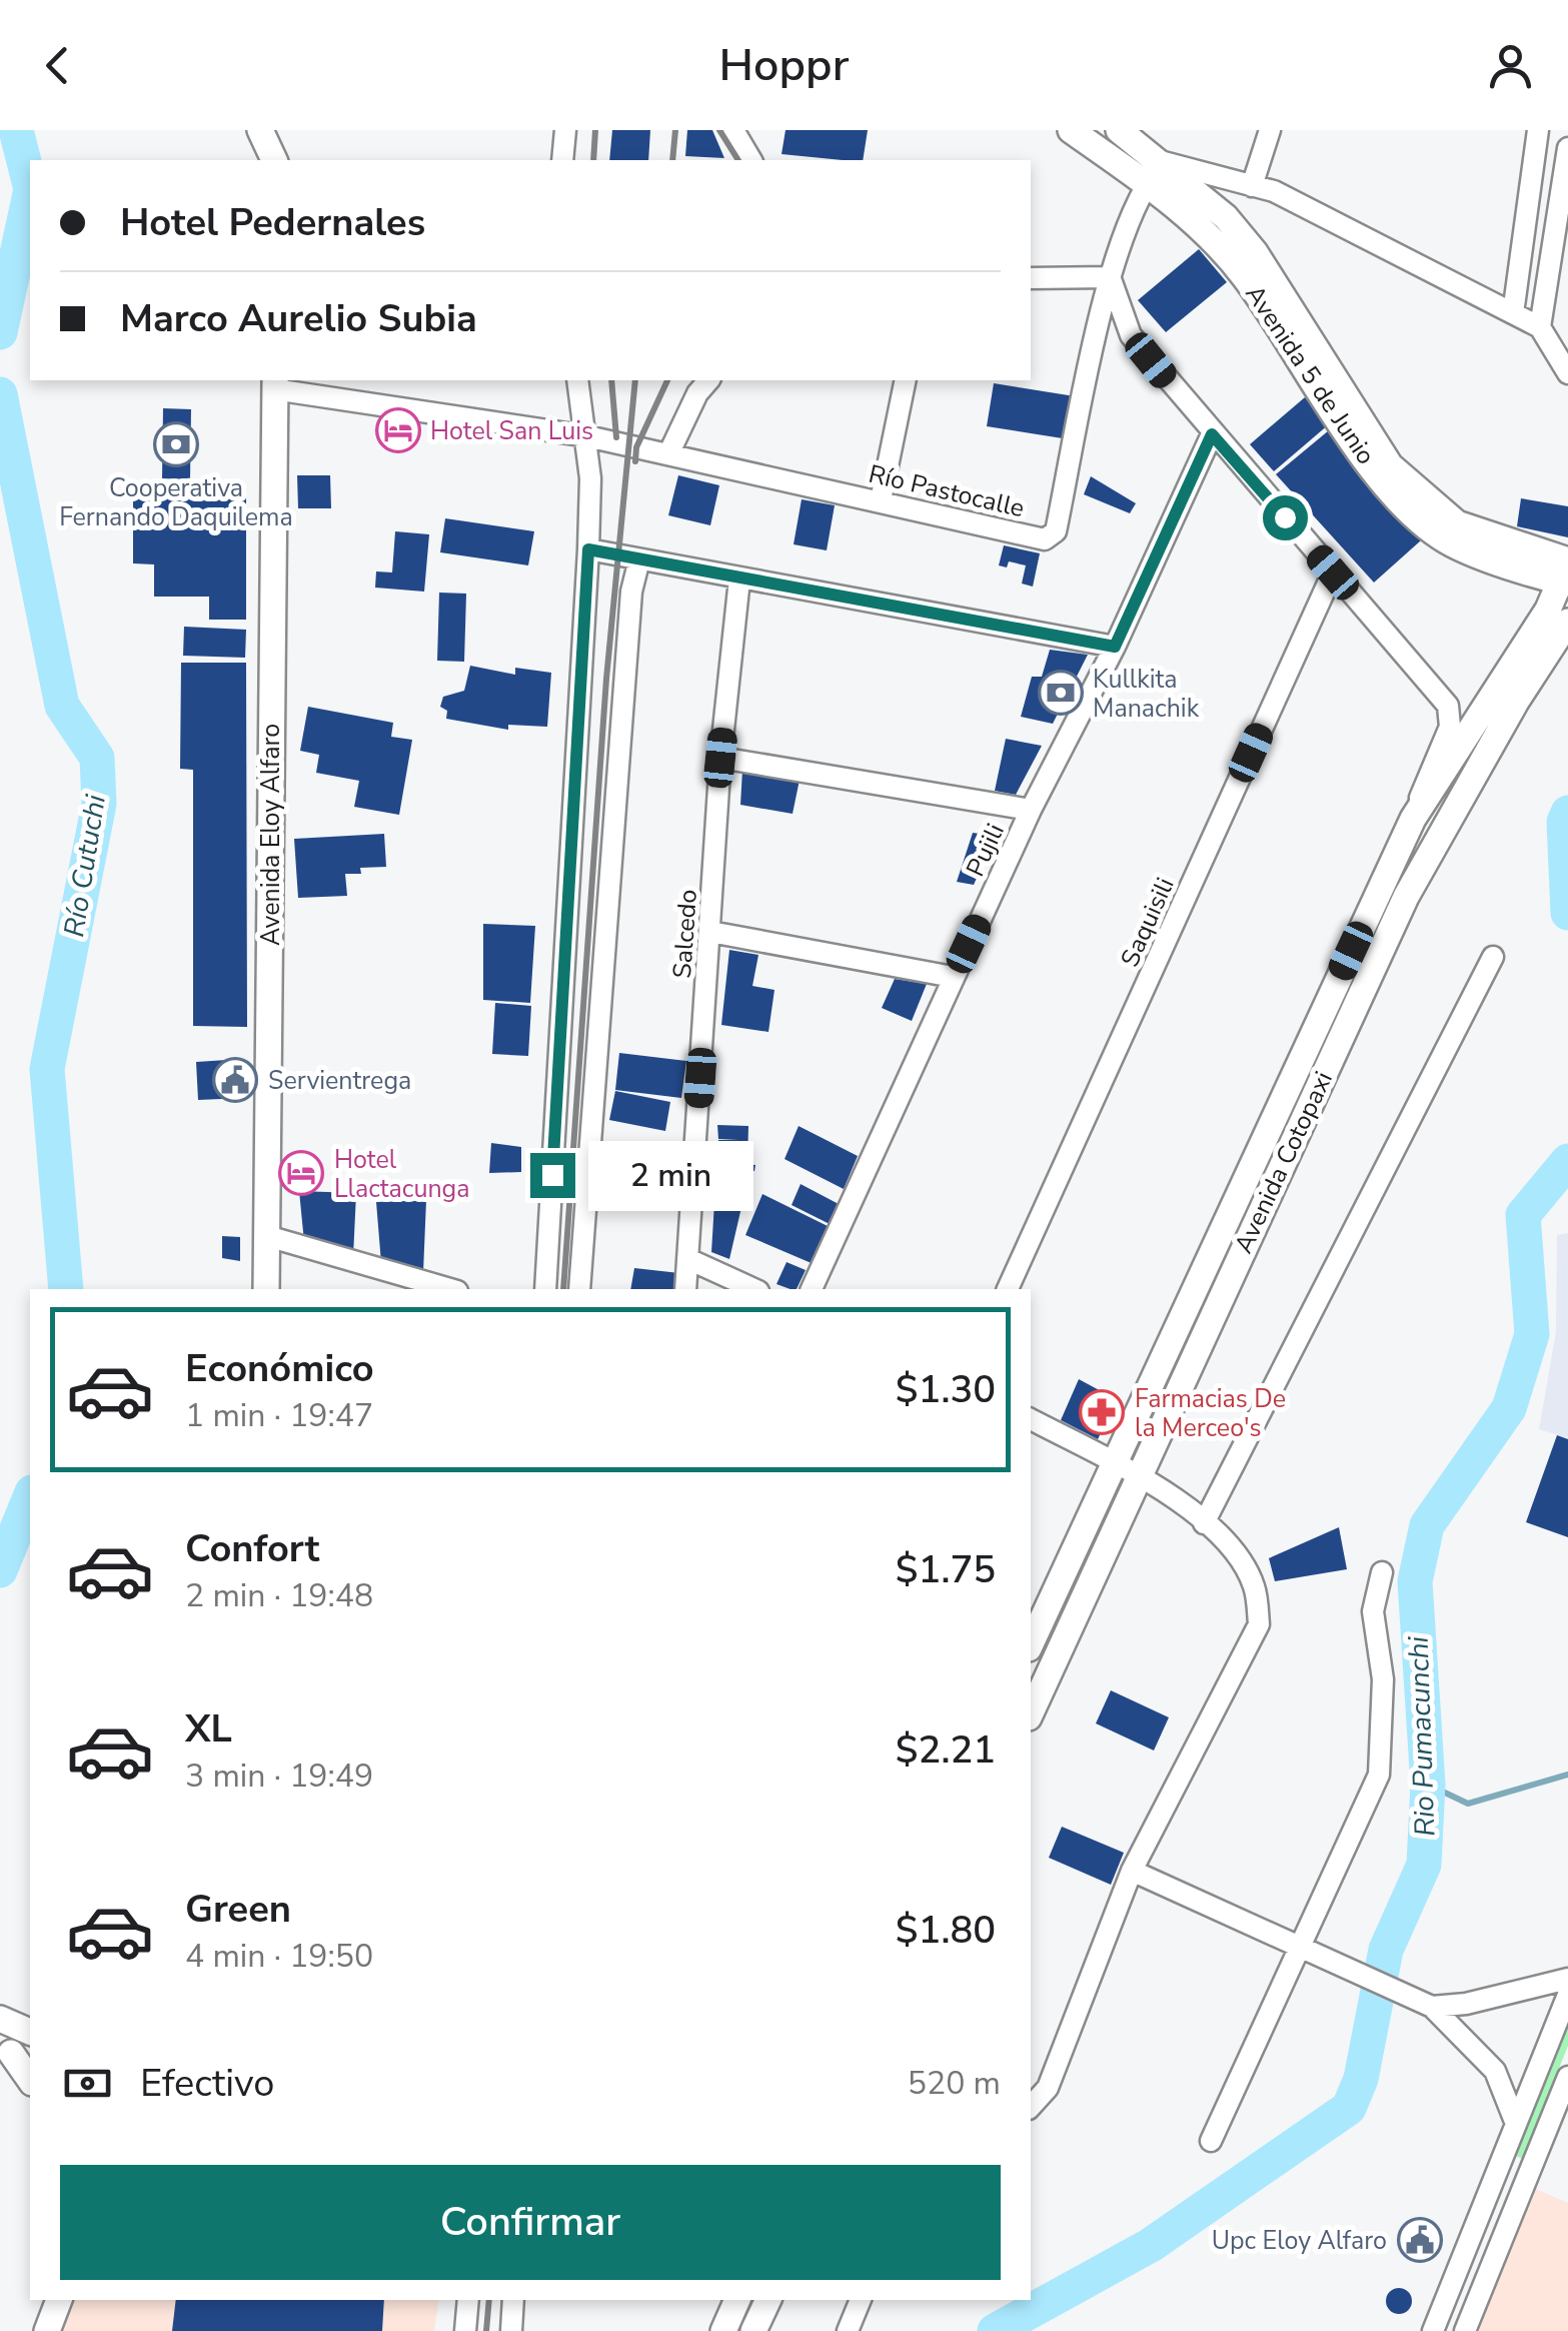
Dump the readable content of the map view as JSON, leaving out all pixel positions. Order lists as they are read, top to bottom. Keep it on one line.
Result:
{"streets":{"main road":["Avenida 5 de Junio","Avenida Eloy Alfaro","Avenida Cotopaxi"],"street":["Río Pastocalle","Pujili","Saquisili","Salcedo"]},"crossings":[["Avenida 5 de Junio","Río Pastocalle"],["Avenida 5 de Junio","Avenida Cotopaxi"],["Río Pastocalle","Avenida Eloy Alfaro"]],"water":["Río Cutuchi","Rio Pumacunchi"],"places":{"hotel":["Hotel San Luis","Hotel Llactacunga"],"bank":["Cooperativa Fernando Daquilema","Kullkita Manachik"],"public building":["Servientrega","Upc Eloy Alfaro"],"pharmacy":["Farmacias De la Merceo's"]},"page":{"header":"Hoppr","banner":["Hotel Pedernales","Marco Aurelio Subia"],"bubble":"2 min","list":[{"name":"Económico","note":"1 min · 19:47","value":"$1.30"},{"name":"Confort","note":"2 min · 19:48","value":"$1.75"},{"name":"XL","note":"3 min · 19:49","value":"$2.21"},{"name":"Green","note":"4 min · 19:50","value":"$1.80"}],"pay":["Efectivo","520 m"],"buttons":"Confirmar"}}
